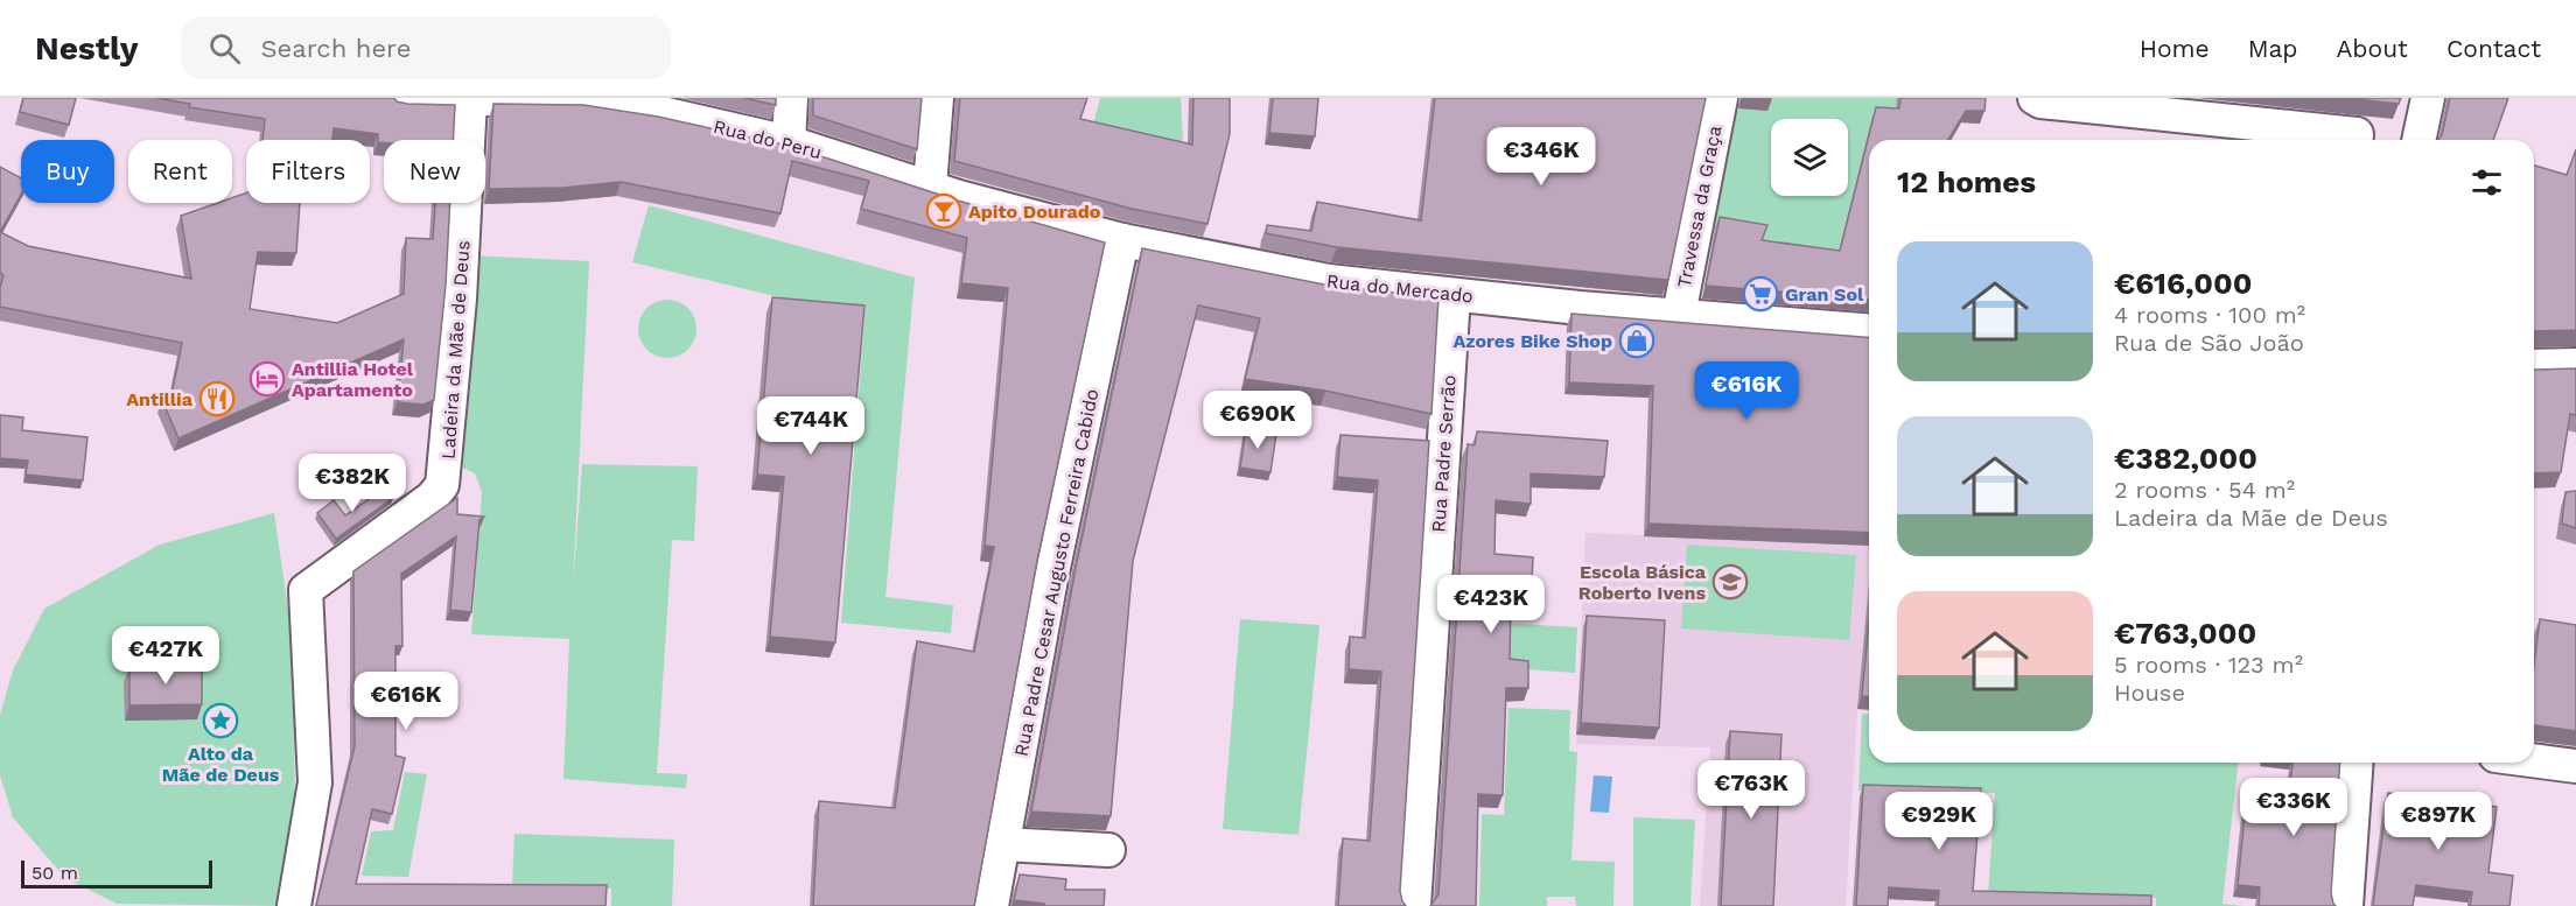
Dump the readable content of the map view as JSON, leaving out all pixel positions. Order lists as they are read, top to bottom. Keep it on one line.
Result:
{"streets":{"street":["Rua do Peru","Travessa da Graça","Rua do Mercado","Ladeira da Mãe de Deus","Rua Padre Serrão","Rua Padre Cesar Augusto Ferreira Cabido"]},"crossings":[["Rua do Peru","Rua do Mercado"],["Rua do Peru","Ladeira da Mãe de Deus"],["Rua do Peru","Rua Padre Cesar Augusto Ferreira Cabido"],["Travessa da Graça","Rua do Mercado"],["Rua do Mercado","Rua Padre Serrão"],["Rua do Mercado","Rua Padre Cesar Augusto Ferreira Cabido"]],"places":{"bar":["Apito Dourado"],"supermarket":["Gran Sol"],"shop":["Azores Bike Shop"],"hotel":["Antillia Hotel Apartamento"],"restaurant":["Antillia"],"school or university":["Escola Básica Roberto Ivens"],"place":["Alto da Mãe de Deus"]},"scale_bar":"50 m","page":{"header":"Nestly","search":"Search here","nav":["Home","Map","About","Contact"],"price":["€346K","€616K","€690K","€744K","€382K","€423K","€427K","€616K","€763K","€336K","€929K","€897K"],"chip":["Buy","Rent","Filters","New"],"heading":"12 homes","list":[{"name":"€616,000","note":"4 rooms · 100 m² · Rua de São João"},{"name":"€382,000","note":"2 rooms · 54 m² · Ladeira da Mãe de Deus"},{"name":"€763,000","note":"5 rooms · 123 m² · House"}],"scale":"50 m"}}
